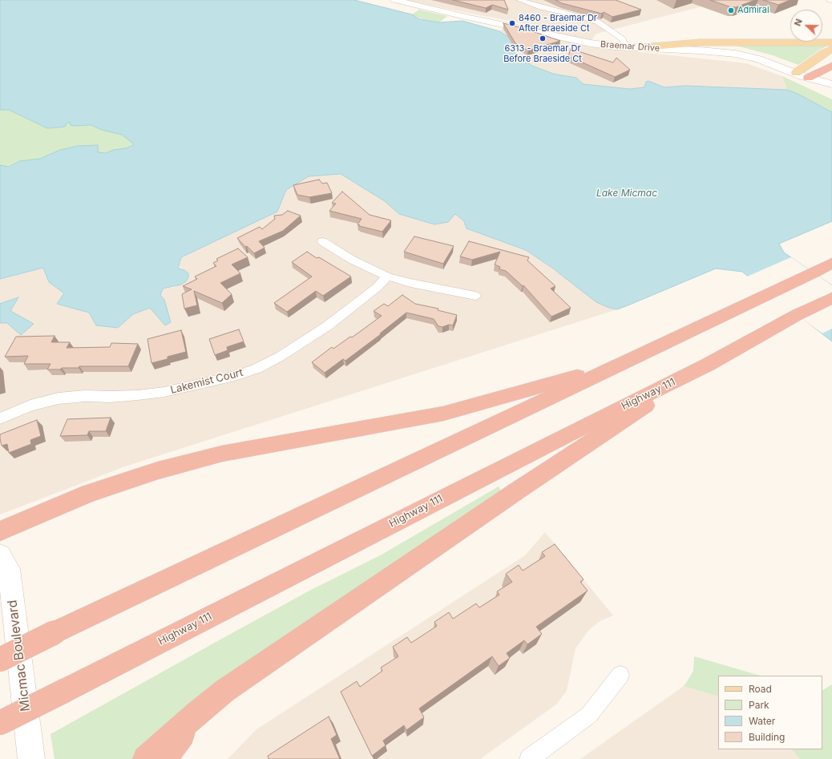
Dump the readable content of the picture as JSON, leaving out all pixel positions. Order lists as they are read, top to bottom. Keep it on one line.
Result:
{"streets":{"highway":["Highway 111"],"main road":["Braemar Drive","Micmac Boulevard"],"street":["Lakemist Court"]},"water":["Lake Micmac"],"places":["Admiral","8460 - Braemar Dr After Braeside Ct","6313 - Braemar Dr Before Braeside Ct"],"legend":["Road","Park","Water","Building"],"north":"left"}
